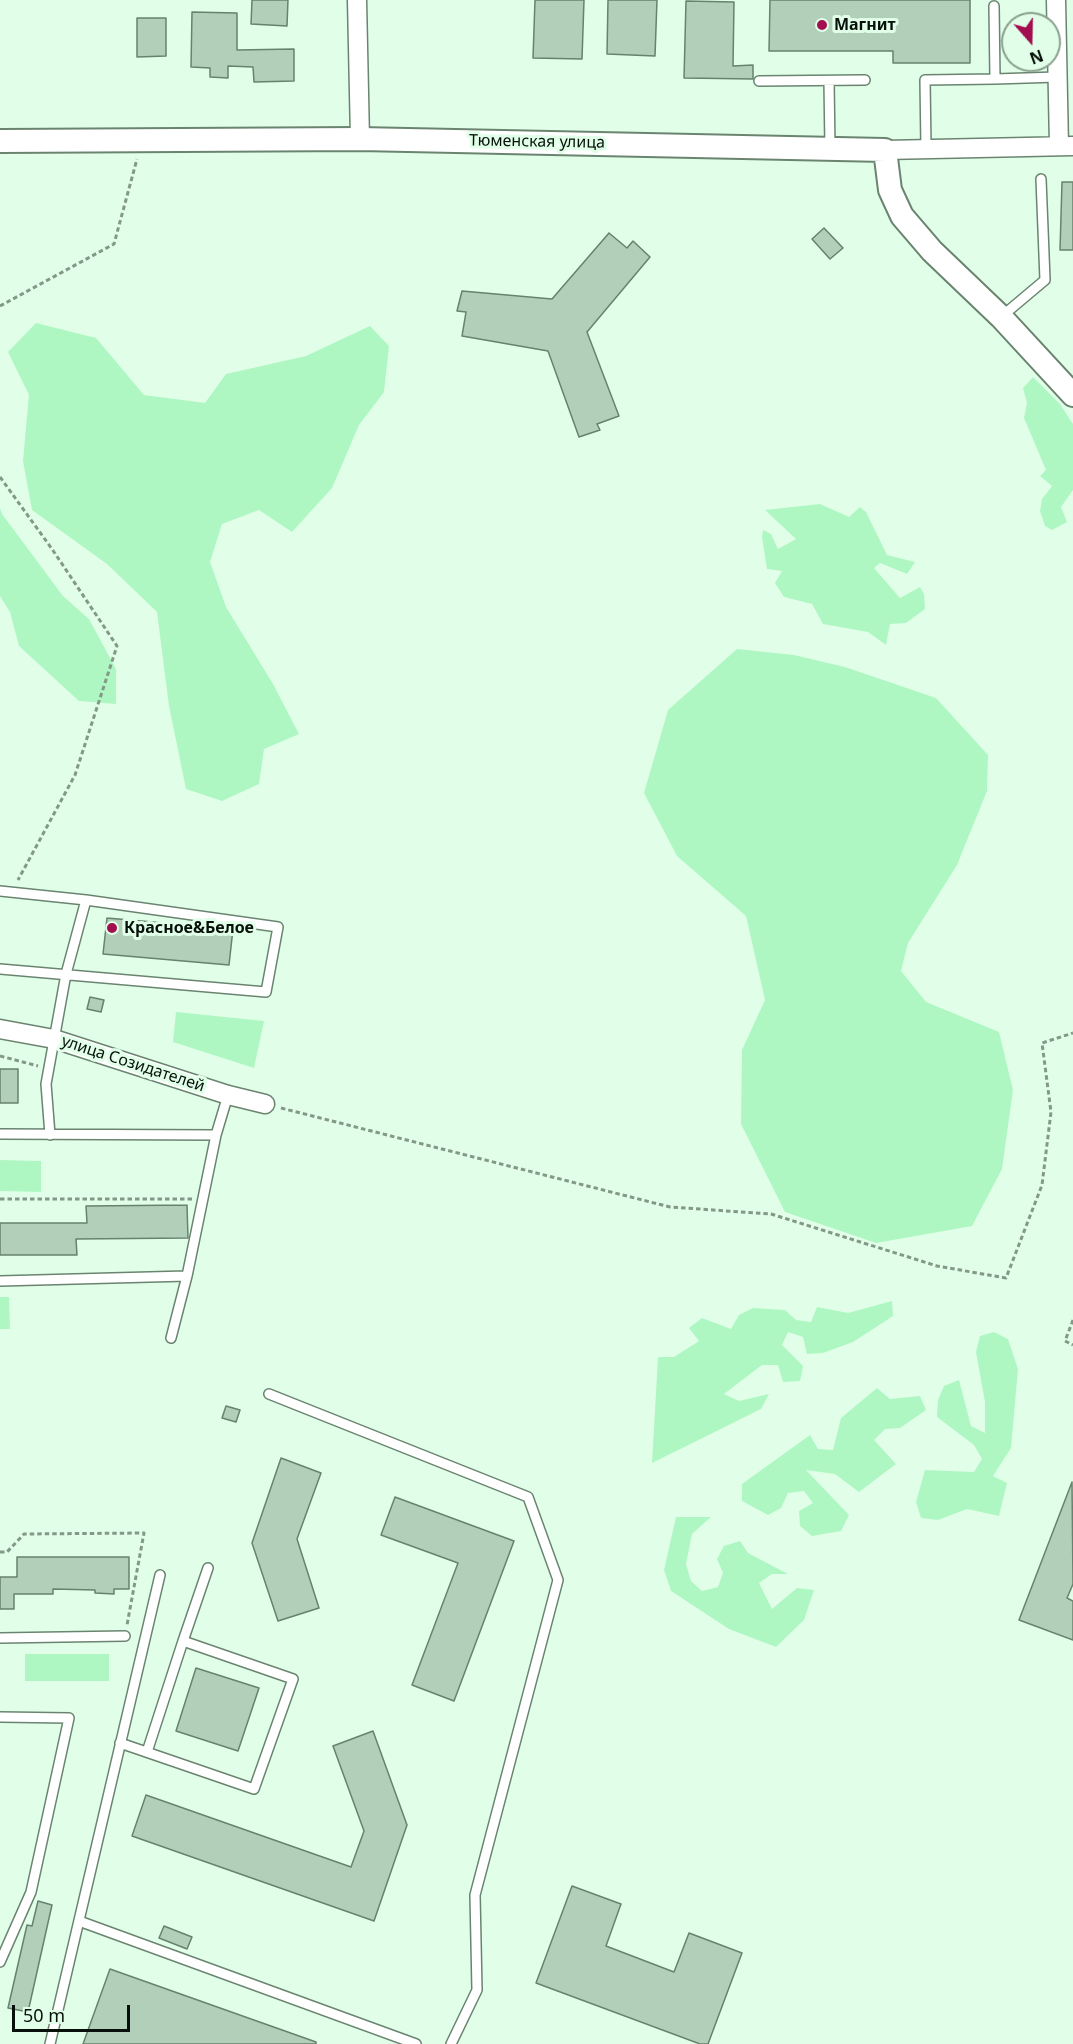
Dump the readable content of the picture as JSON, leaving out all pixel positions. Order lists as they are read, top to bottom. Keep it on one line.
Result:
{"streets":{"street":["Тюменская улица","улица Созидателей"]},"places":["Магнит","Красное&Белое"],"scale_bar":"50 m","north":"bottom"}
